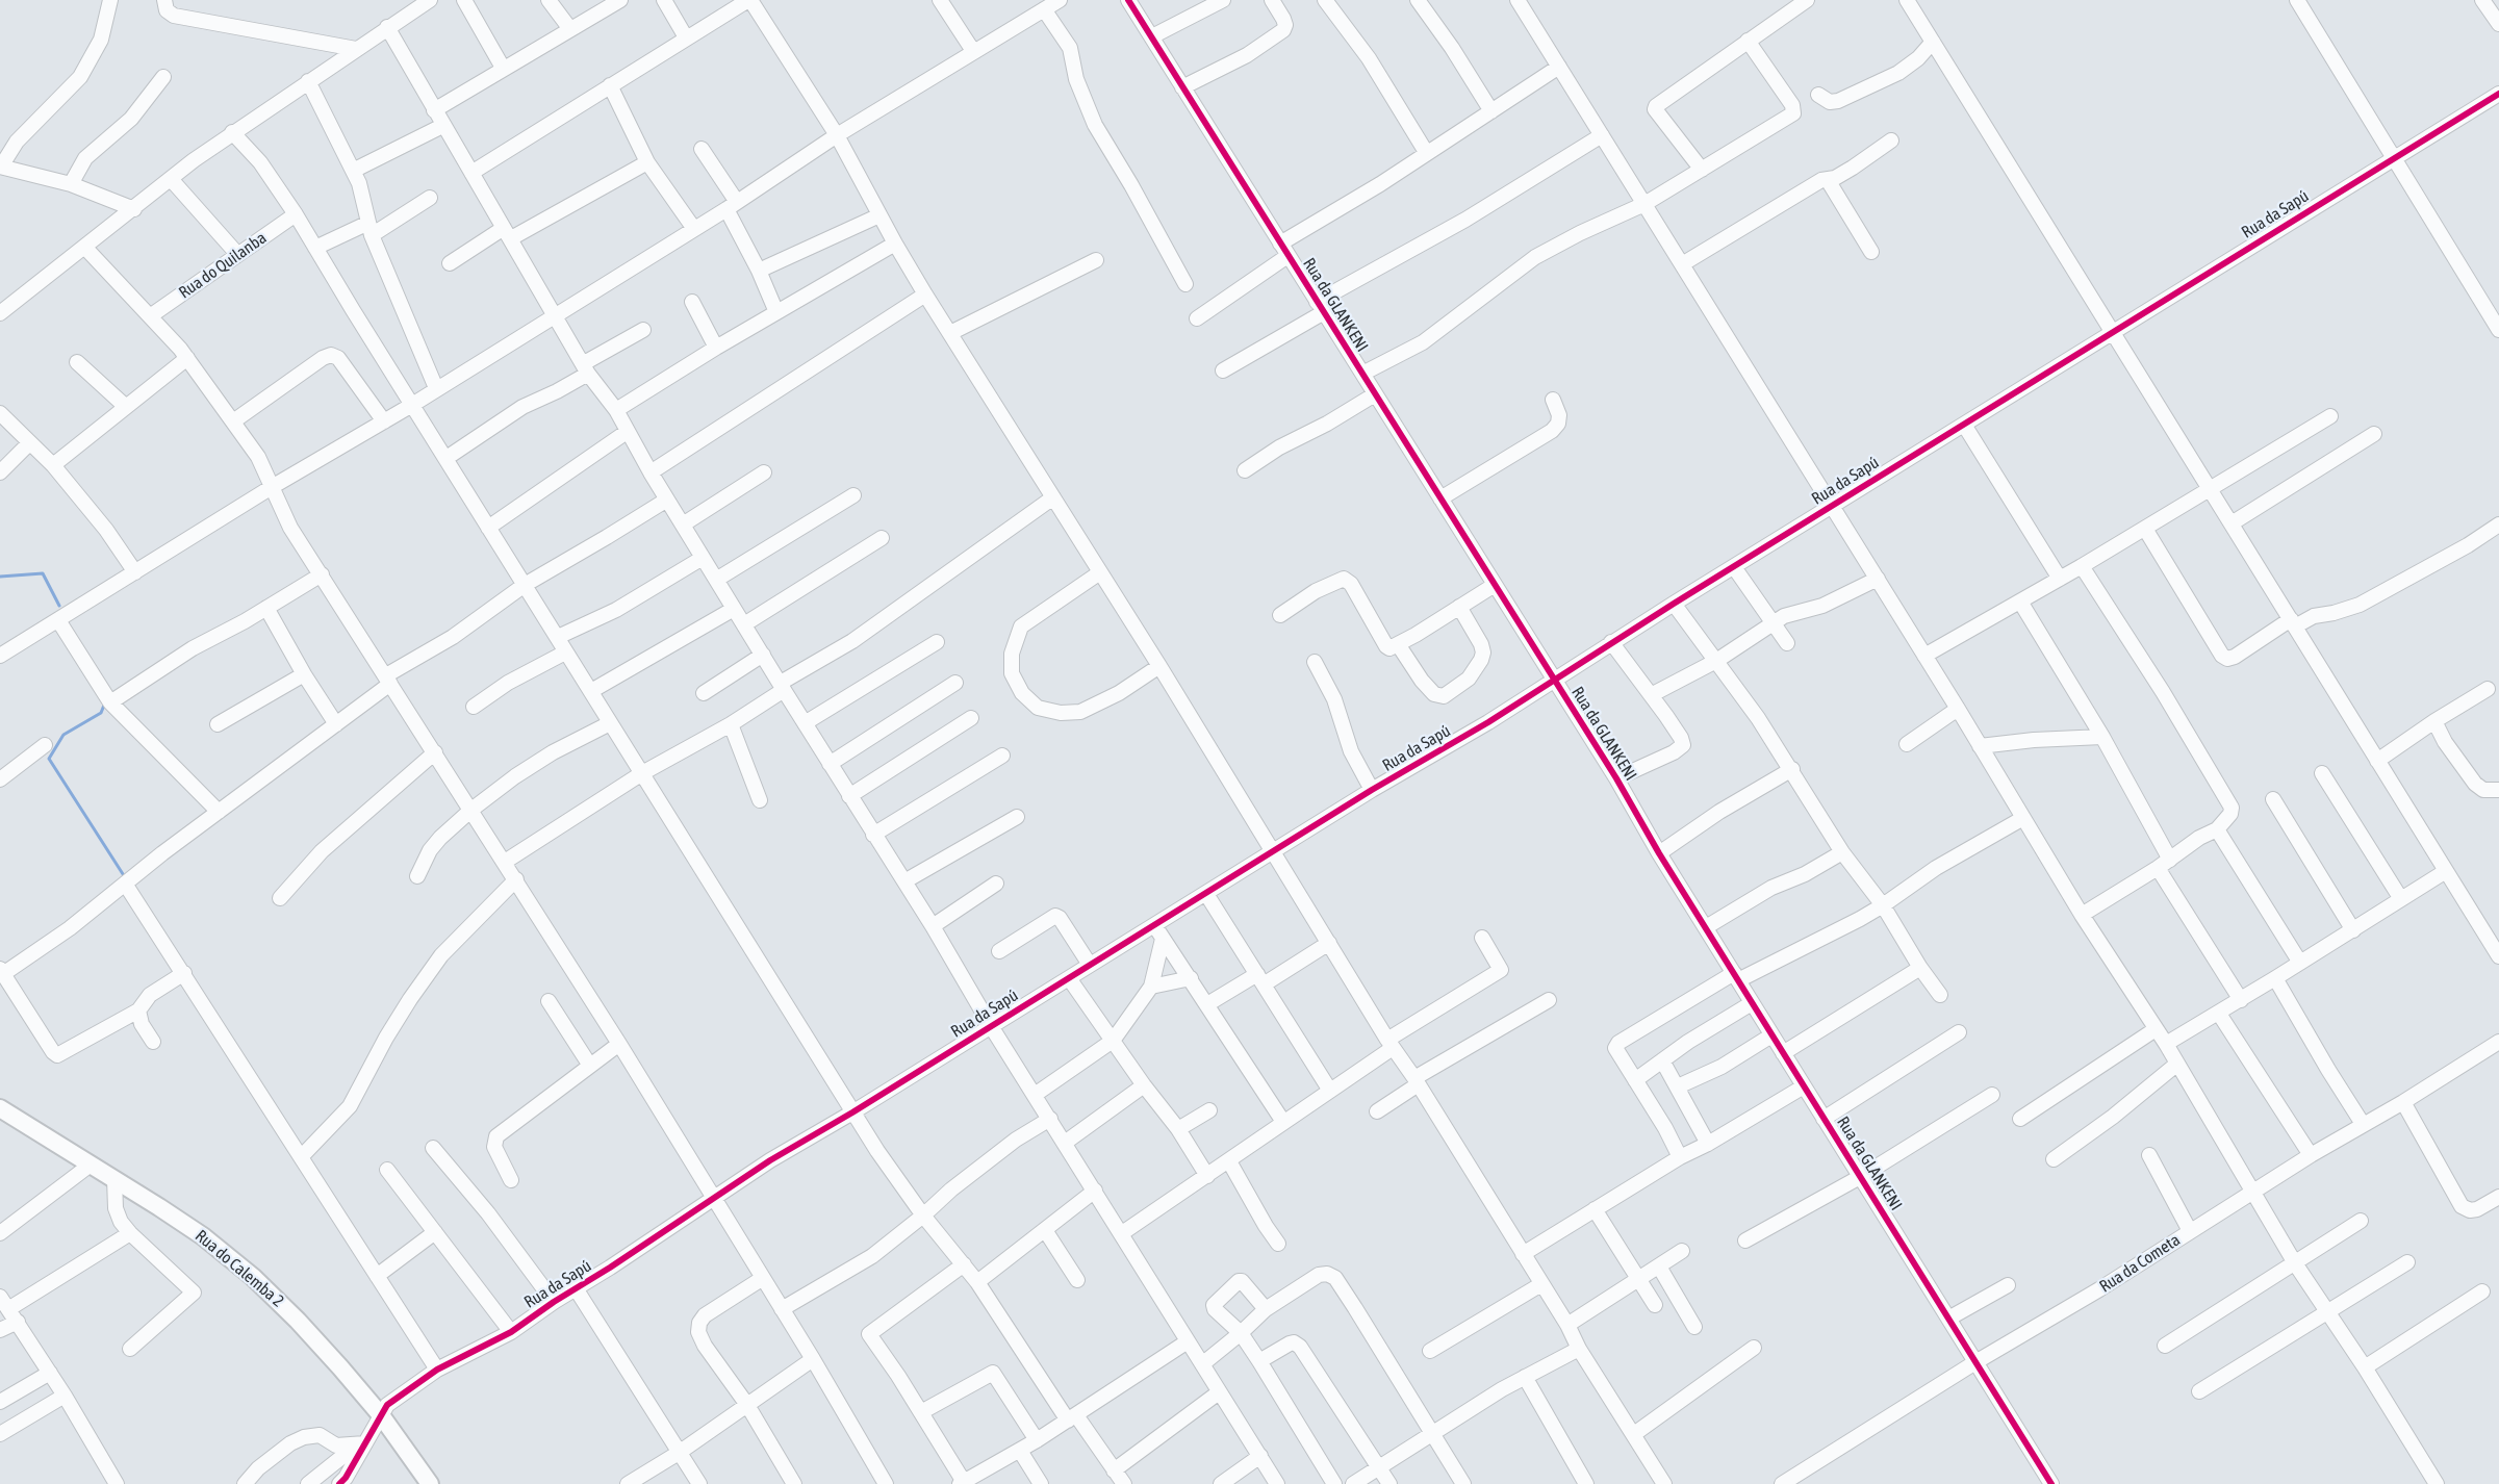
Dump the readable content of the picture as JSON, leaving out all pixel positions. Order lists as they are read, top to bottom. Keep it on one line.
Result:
{"streets":{"main road":["Rua do Calemba 2"],"street":["Rua da Sapú","Rua do Quilanba","Rua da GLANKENI","Rua da Cometa"]},"crossings":[["Rua da Sapú","Rua da GLANKENI"],["Rua da Sapú","Rua do Calemba 2"],["Rua da GLANKENI","Rua da Cometa"]]}
